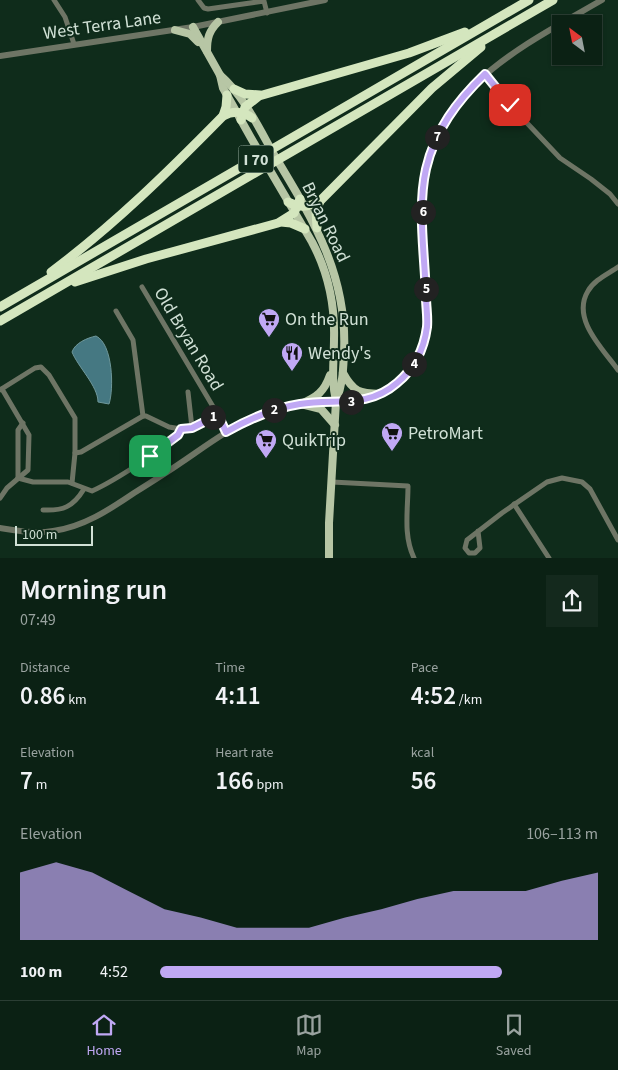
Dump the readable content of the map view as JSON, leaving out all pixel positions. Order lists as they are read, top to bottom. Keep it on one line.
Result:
{"streets":{"highway":["I 70"],"main road":["Bryan Road"],"street":["West Terra Lane","Old Bryan Road"]},"crossings":[["West Terra Lane","Bryan Road"]],"places":{"supermarket":["On the Run","PetroMart","QuikTrip"],"restaurant":["Wendy's"]},"scale_bar":"100 m","north":"top left","page":{"pins":["7","6","5","4","3","2","1"],"scale":"100 m","heading":["Morning run","07:49"],"stats":[["Distance","0.86 km"],["Time","4:11"],["Pace","4:52 /km"],["Elevation","7 m"],["Heart rate","166 bpm"],["kcal","56"]],"chart":["Elevation","106–113 m"],"list":[{"name":"100 m","note":"4:52"}],"tabs":["Home","Map","Saved"]}}
